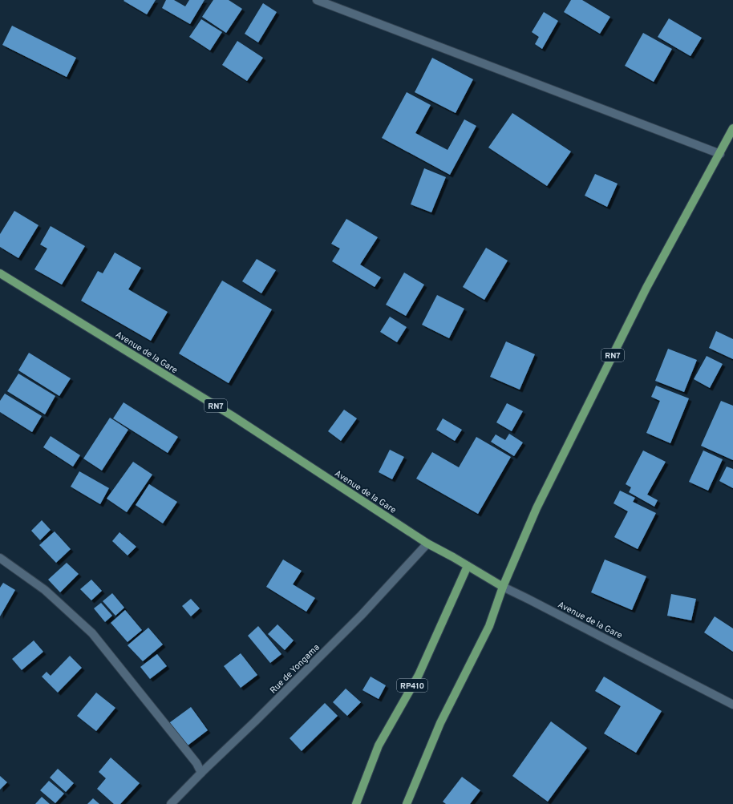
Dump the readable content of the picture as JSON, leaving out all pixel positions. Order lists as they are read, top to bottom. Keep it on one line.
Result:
{"streets":{"main road":["Avenue de la Gare","RN7","RP410"],"street":["Rue de Yongama"]},"crossings":[["Avenue de la Gare","RN7"],["Avenue de la Gare","Rue de Yongama"],["Avenue de la Gare","RP410"]]}
